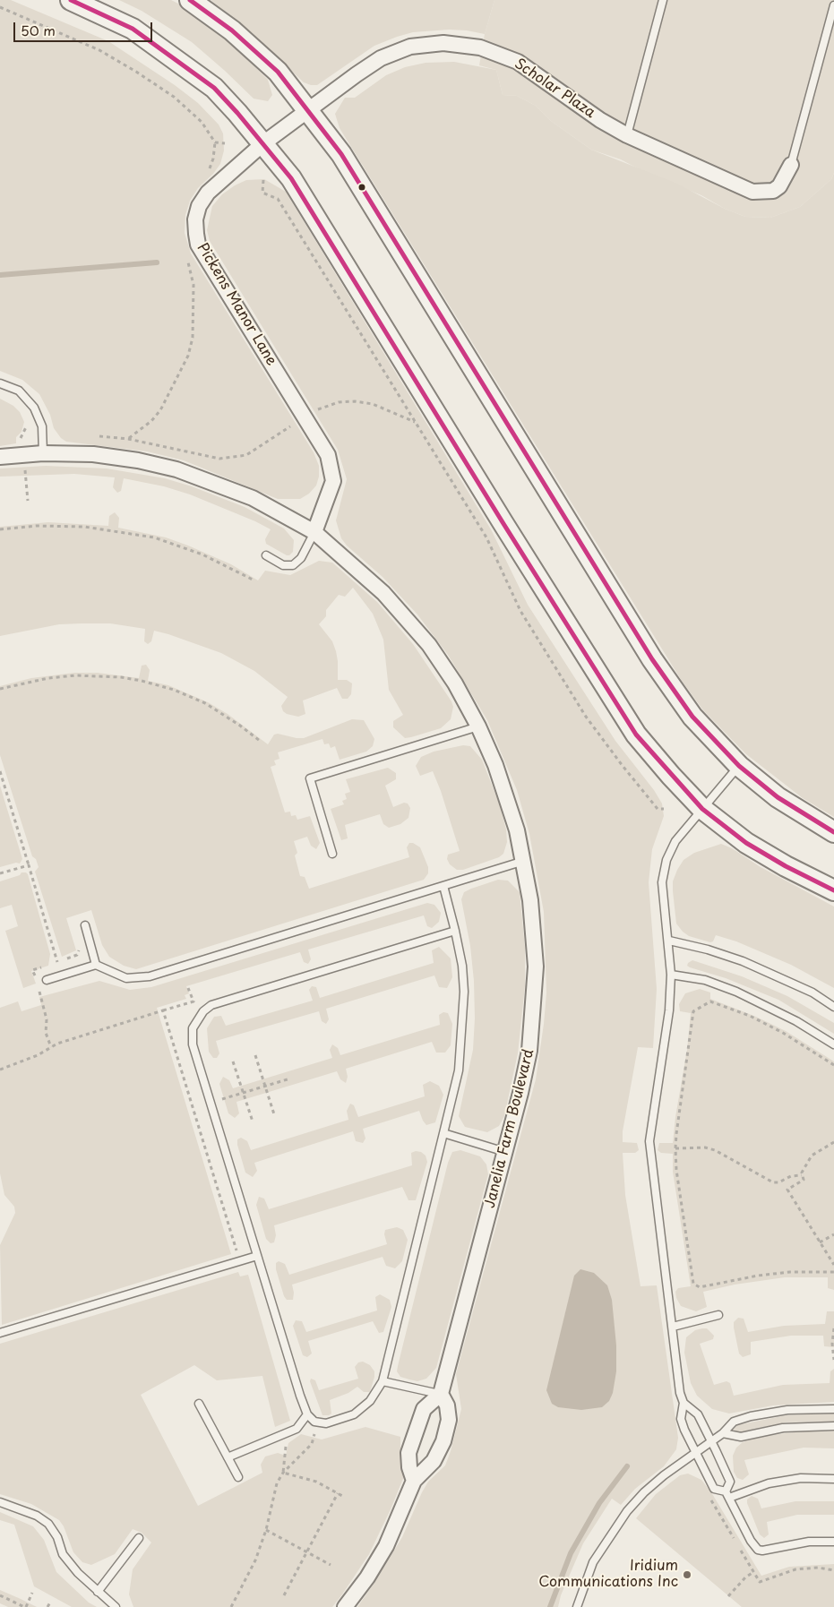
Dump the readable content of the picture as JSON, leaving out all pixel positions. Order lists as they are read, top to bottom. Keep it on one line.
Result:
{"streets":{"street":["Scholar Plaza","Pickens Manor Lane","Janelia Farm Boulevard"]},"crossings":[["Scholar Plaza","Pickens Manor Lane"],["Pickens Manor Lane","Janelia Farm Boulevard"]],"places":["Iridium Communications Inc"],"scale_bar":"50 m"}
